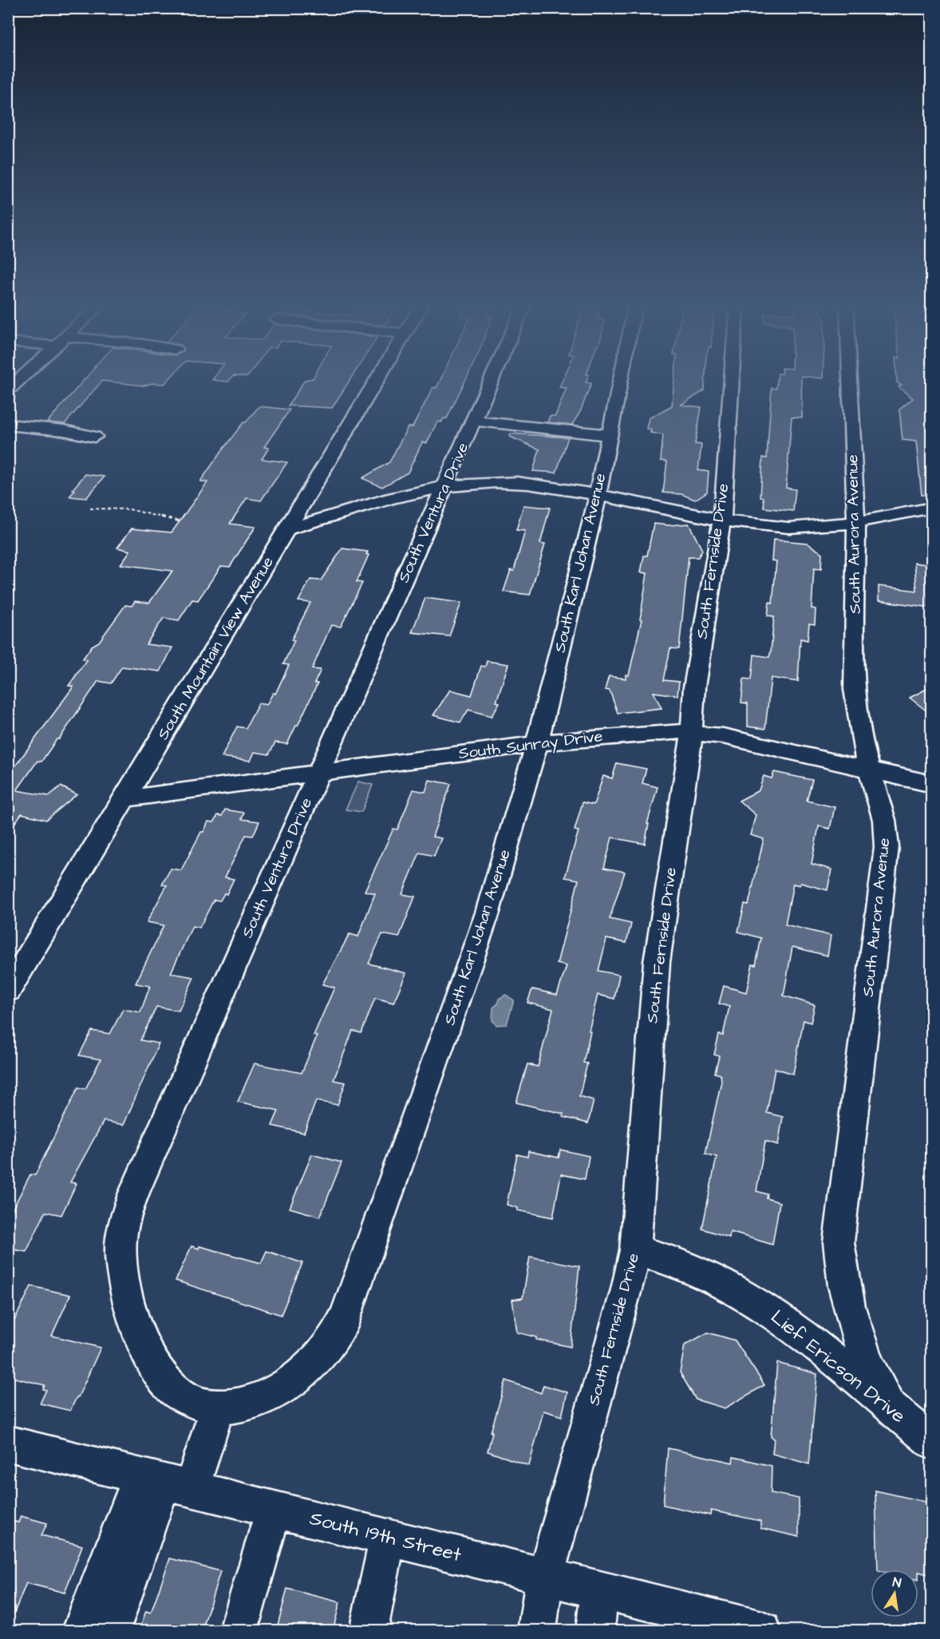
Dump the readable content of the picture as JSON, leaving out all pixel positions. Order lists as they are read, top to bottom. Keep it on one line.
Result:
{"streets":{"street":["South Ventura Drive","South Aurora Avenue","South Fernside Drive","South Karl Johan Avenue","South Mountain View Avenue","South Sunray Drive","Lief Ericson Drive","South 19th Street"]},"crossings":[["South Ventura Drive","South Karl Johan Avenue"],["South Ventura Drive","South Sunray Drive"],["South Aurora Avenue","South Sunray Drive"],["South Aurora Avenue","Lief Ericson Drive"],["South Fernside Drive","South Sunray Drive"],["South Fernside Drive","Lief Ericson Drive"],["South Fernside Drive","South 19th Street"],["South Karl Johan Avenue","South Sunray Drive"],["South Mountain View Avenue","South Sunray Drive"]],"north":"top"}
